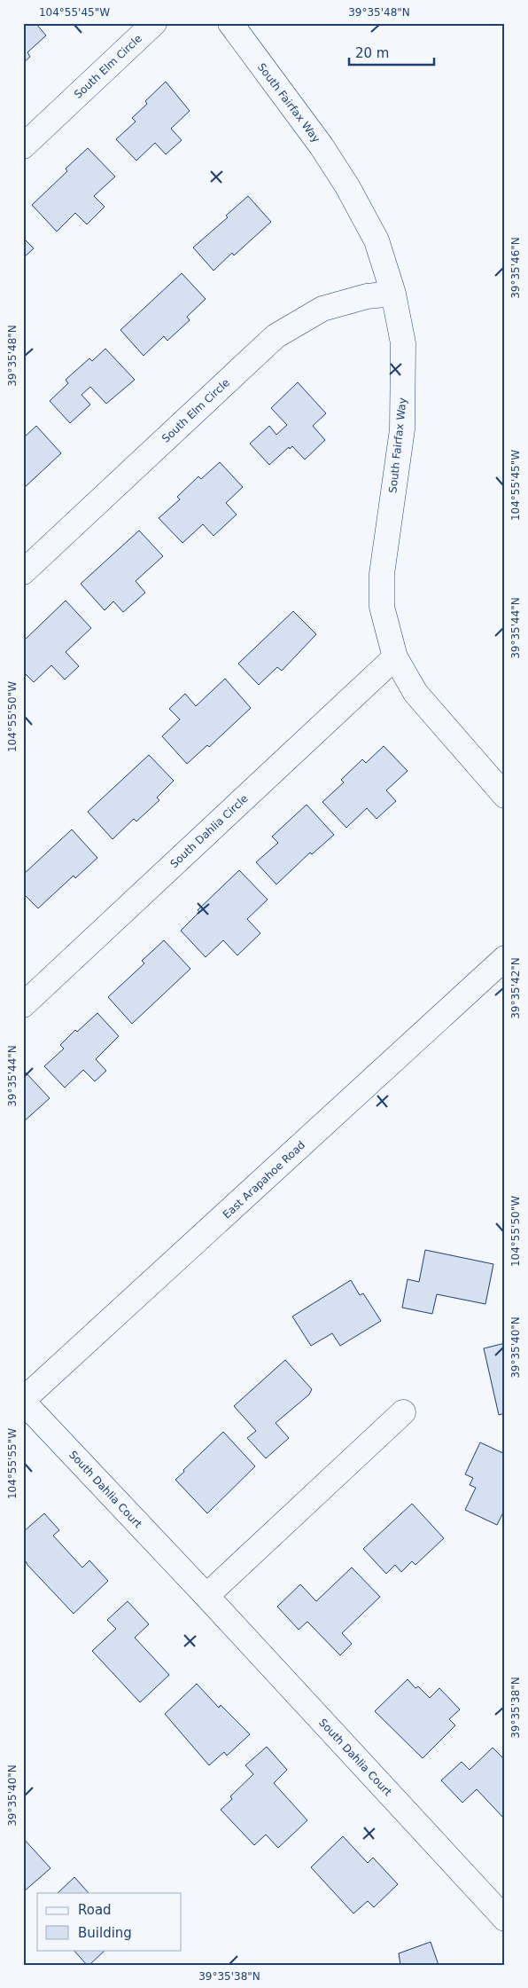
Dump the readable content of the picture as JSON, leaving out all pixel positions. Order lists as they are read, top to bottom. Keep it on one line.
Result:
{"streets":{"street":["South Elm Circle","South Fairfax Way","South Dahlia Circle","East Arapahoe Road","South Dahlia Court"]},"crossings":[["South Elm Circle","South Fairfax Way"],["South Fairfax Way","South Dahlia Circle"],["East Arapahoe Road","South Dahlia Court"]],"legend":["Road","Building"],"scale_bar":"20 m","coordinates":["104°55'45\"W","39°35'48\"N","39°35'46\"N","39°35'44\"N","104°55'50\"W","39°35'42\"N","39°35'40\"N","104°55'55\"W","39°35'38\"N"]}
